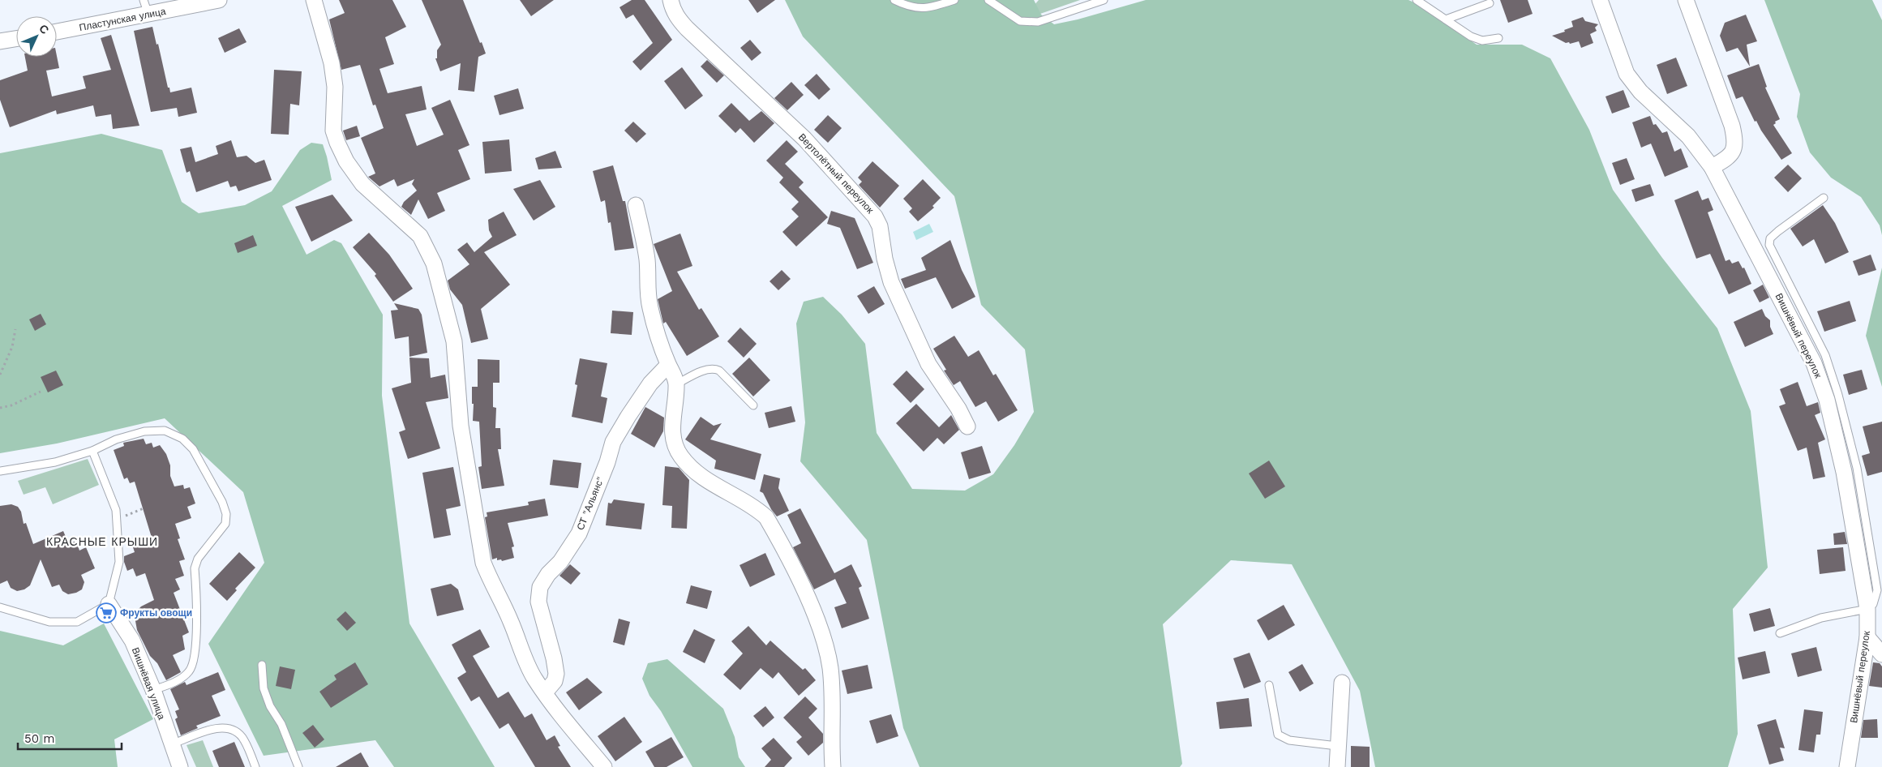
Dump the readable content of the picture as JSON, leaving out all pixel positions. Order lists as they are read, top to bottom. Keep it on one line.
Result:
{"streets":{"street":["Пластунская улица","Вертолётный переулок","Вишнёвый переулок","СТ \"Альянс\"","Вишнёвая улица"]},"districts":["КРАСНЫЕ КРЫШИ"],"places":{"supermarket":["Фрукты овощи"]},"scale_bar":"50 m","north":"top right"}
